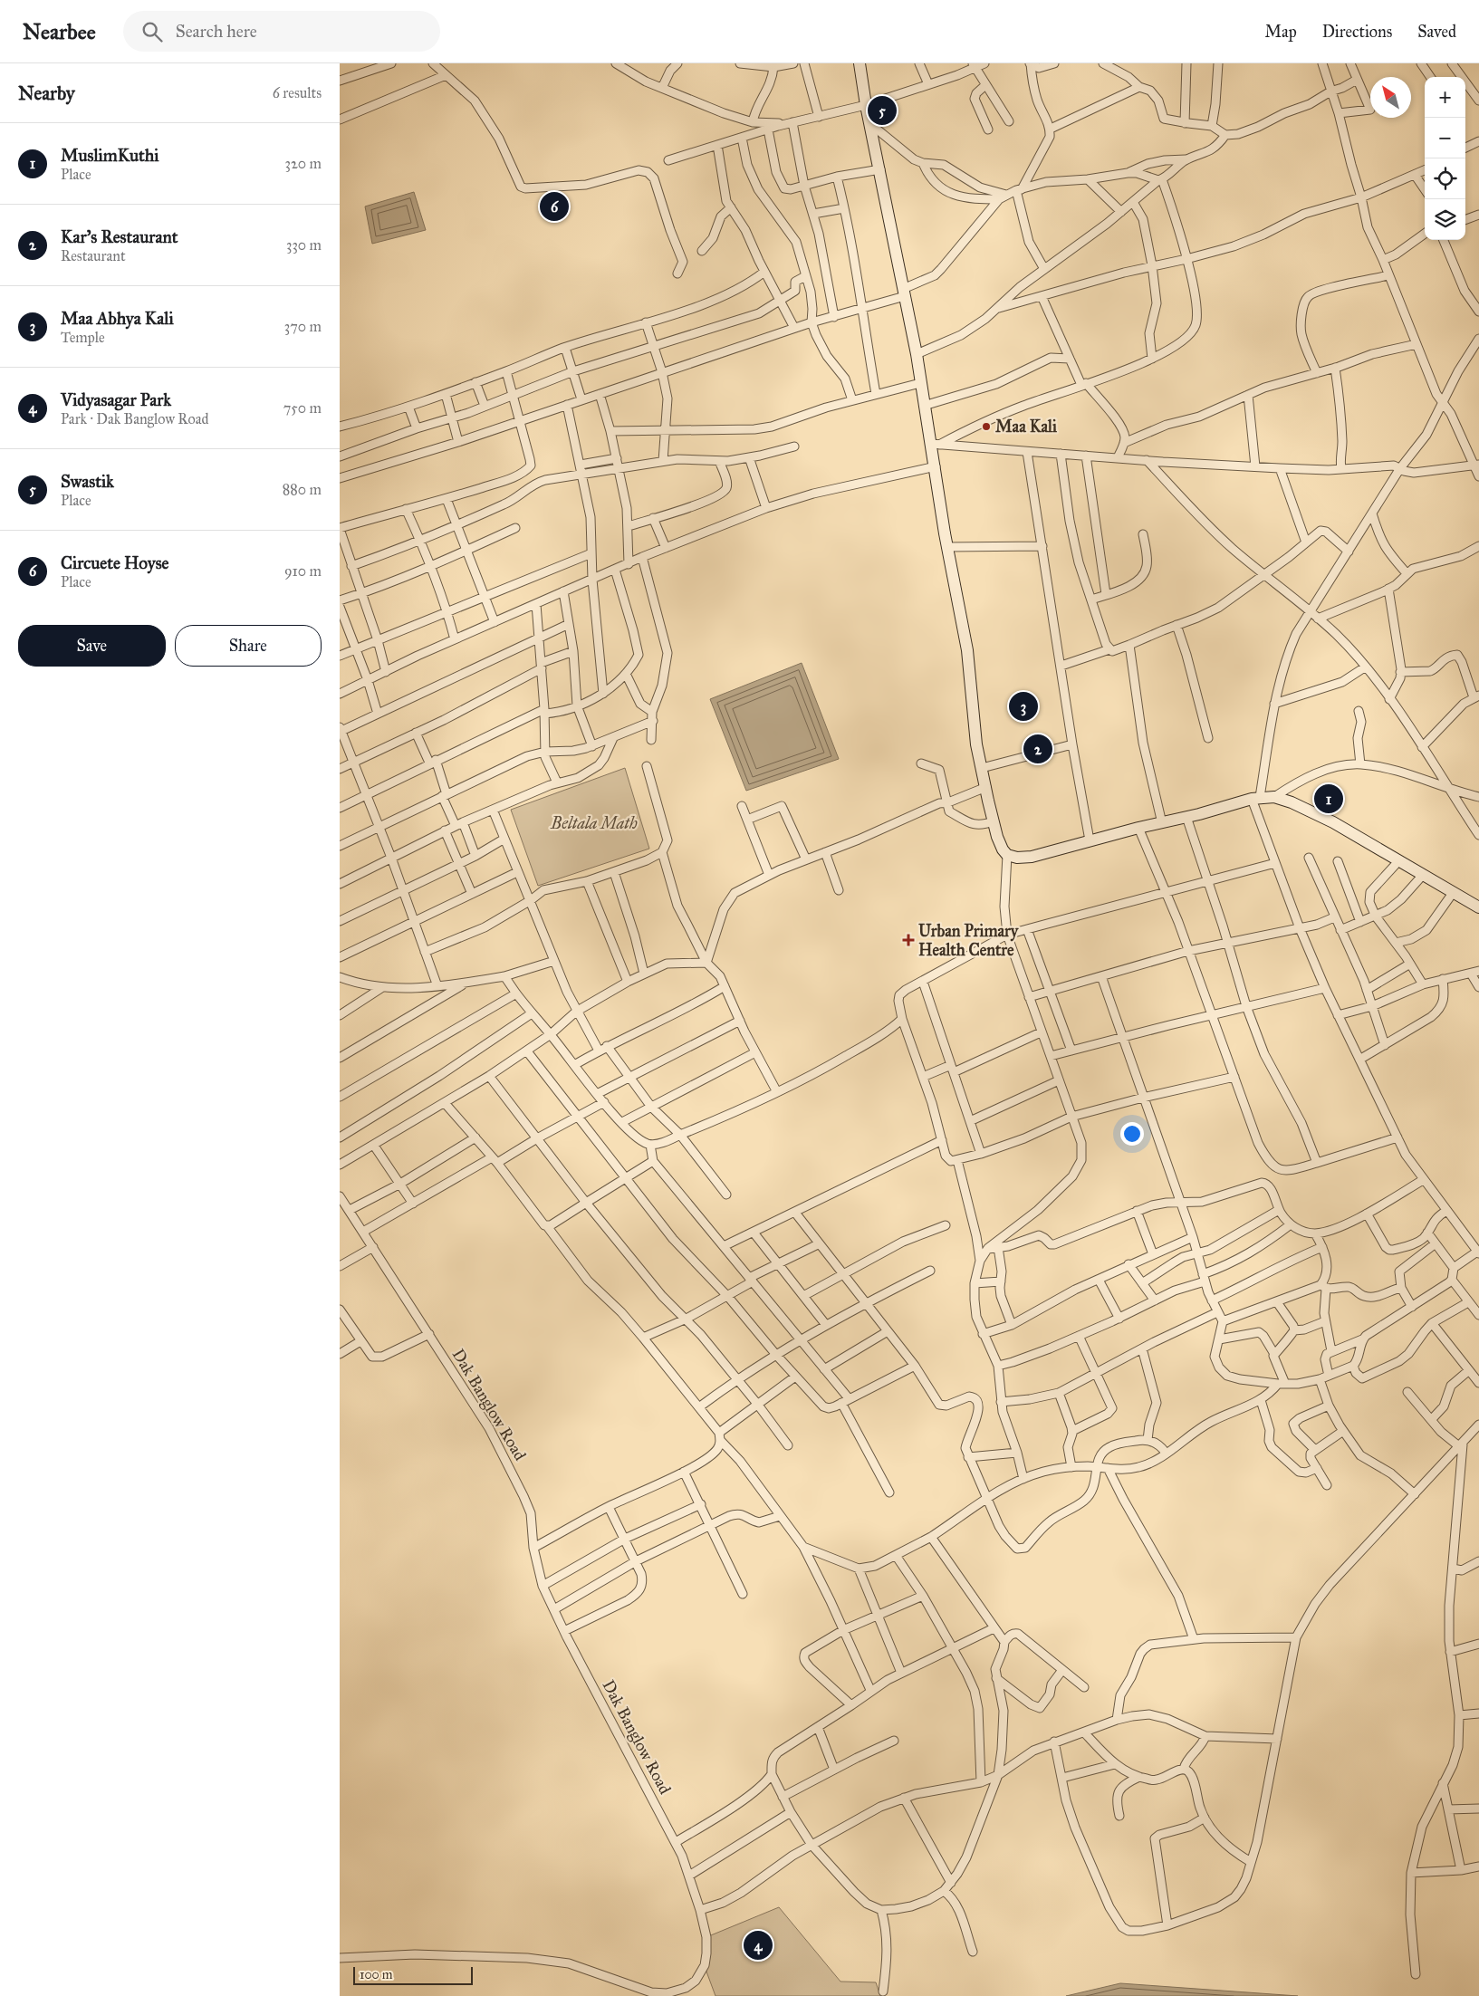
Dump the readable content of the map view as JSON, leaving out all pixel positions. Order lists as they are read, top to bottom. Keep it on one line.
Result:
{"streets":{"street":["Dak Banglow Road"]},"parks":["Beltala Math"],"places":{"other":["Maa Kali"],"health":["Urban Primary Health Centre"]},"scale_bar":"100 m","north":"top left","page":{"header":"Nearbee","search":"Search here","nav":["Map","Directions","Saved"],"heading":["Nearby","6 results"],"map_buttons":["+","−"],"pins":["5","6","3","2","1","4"],"list":[{"mark":"1","name":"MuslimKuthi","note":"Place","value":"320 m"},{"mark":"2","name":"Kar's Restaurant","note":"Restaurant","value":"330 m"},{"mark":"3","name":"Maa Abhya Kali","note":"Temple","value":"370 m"},{"mark":"4","name":"Vidyasagar Park","note":"Park · Dak Banglow Road","value":"750 m"},{"mark":"5","name":"Swastik","note":"Place","value":"880 m"},{"mark":"6","name":"Circuete Hoyse","note":"Place","value":"910 m"}],"buttons":["Save","Share"],"scale":"100 m"}}
